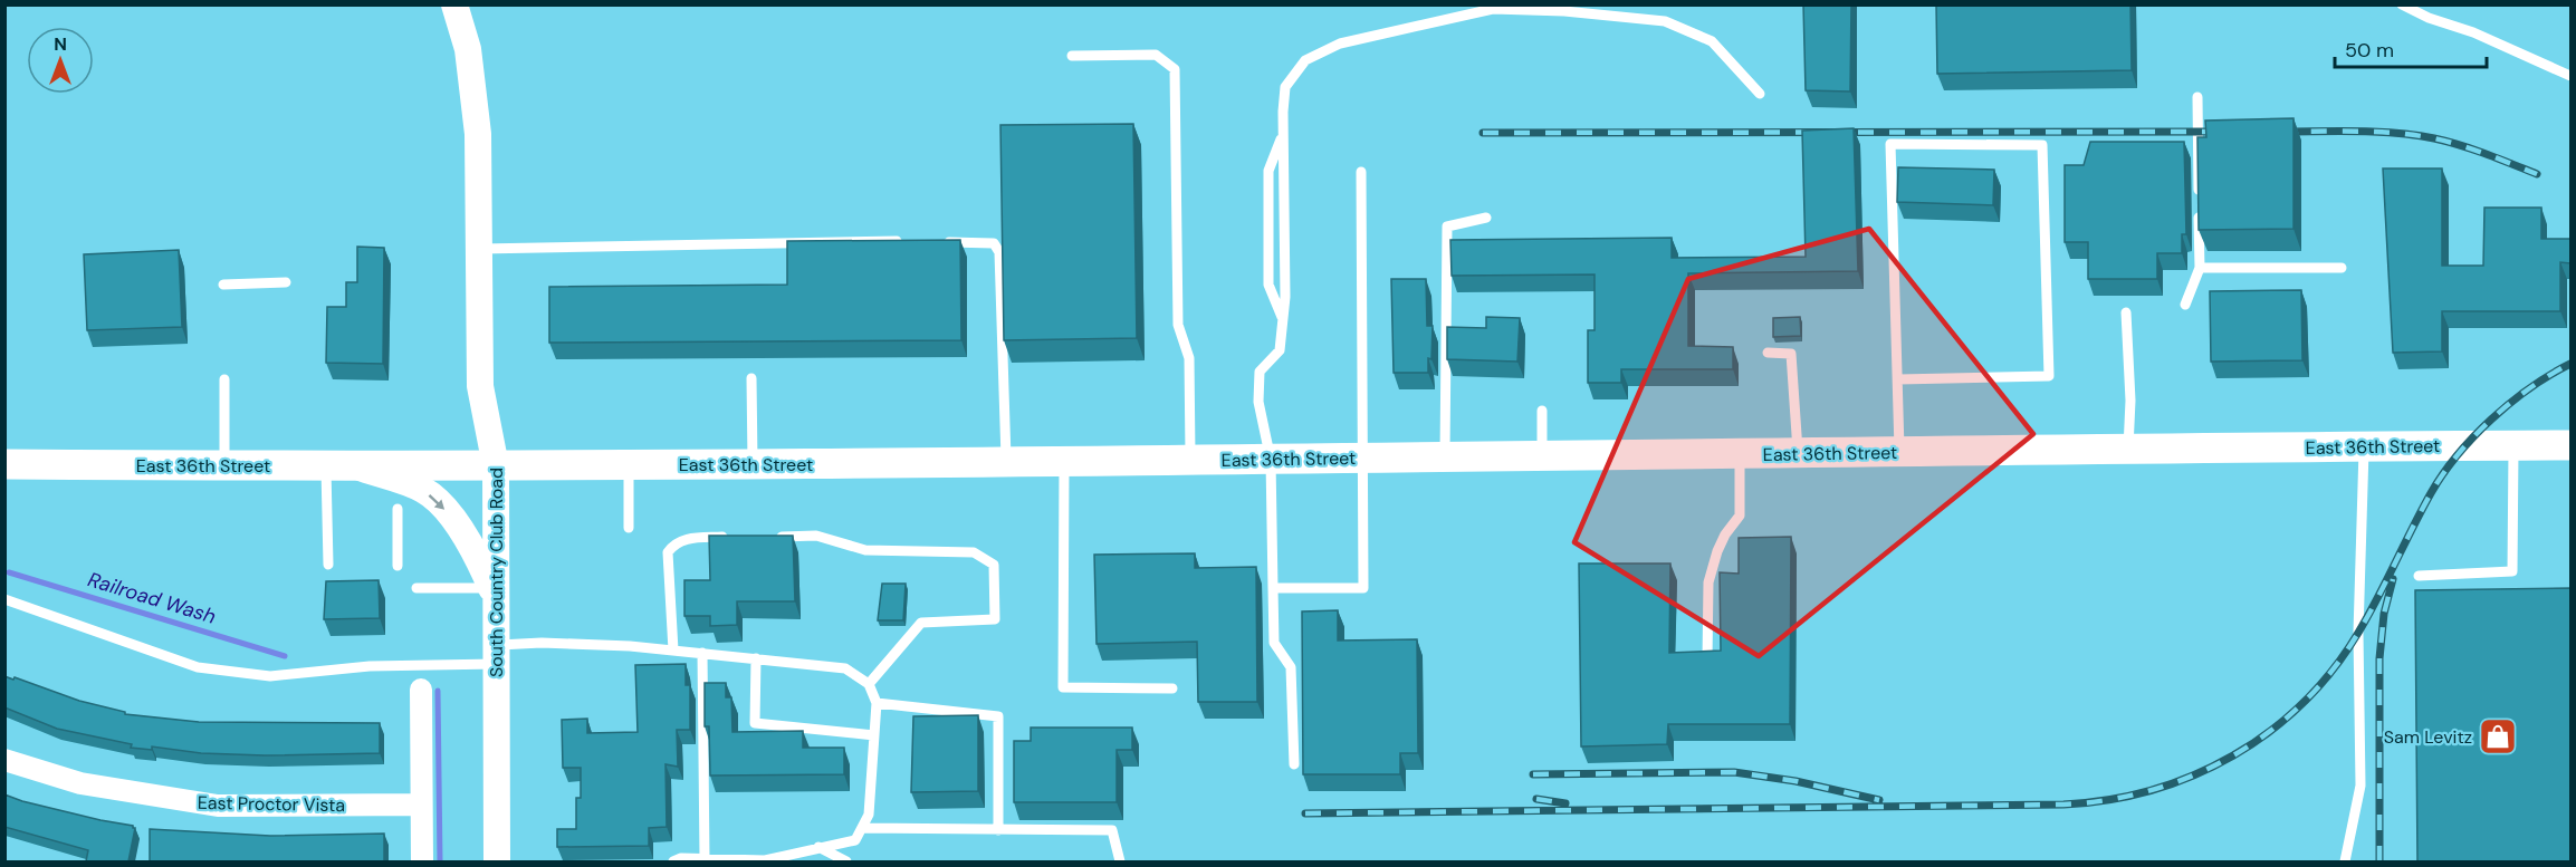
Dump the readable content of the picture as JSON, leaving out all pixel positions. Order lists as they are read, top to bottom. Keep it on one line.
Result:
{"streets":{"main road":["East 36th Street"],"street":["South Country Club Road","East Proctor Vista"]},"crossings":[["East 36th Street","South Country Club Road"]],"water":["Railroad Wash"],"places":{"shop":["Sam Levitz"]},"scale_bar":"50 m","north":"top"}
